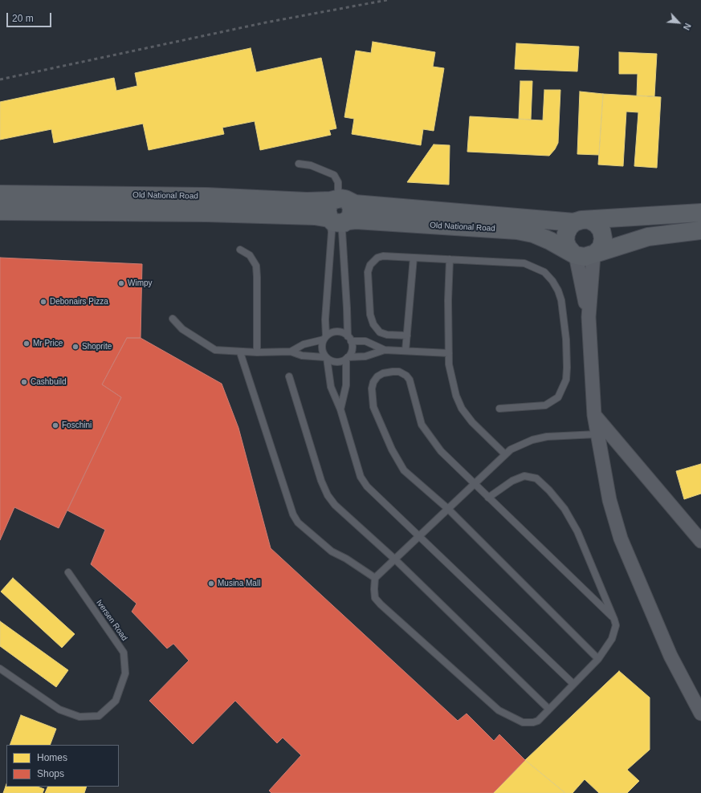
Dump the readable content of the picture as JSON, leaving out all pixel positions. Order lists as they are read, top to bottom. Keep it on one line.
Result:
{"streets":{"main road":["Old National Road"],"lane":["Iversen Road"]},"places":["Wimpy","Debonairs Pizza","Mr Price","Shoprite","Cashbuild","Foschini","Musina Mall"],"legend":["Homes","Shops"],"scale_bar":"20 m","north":"bottom right"}
